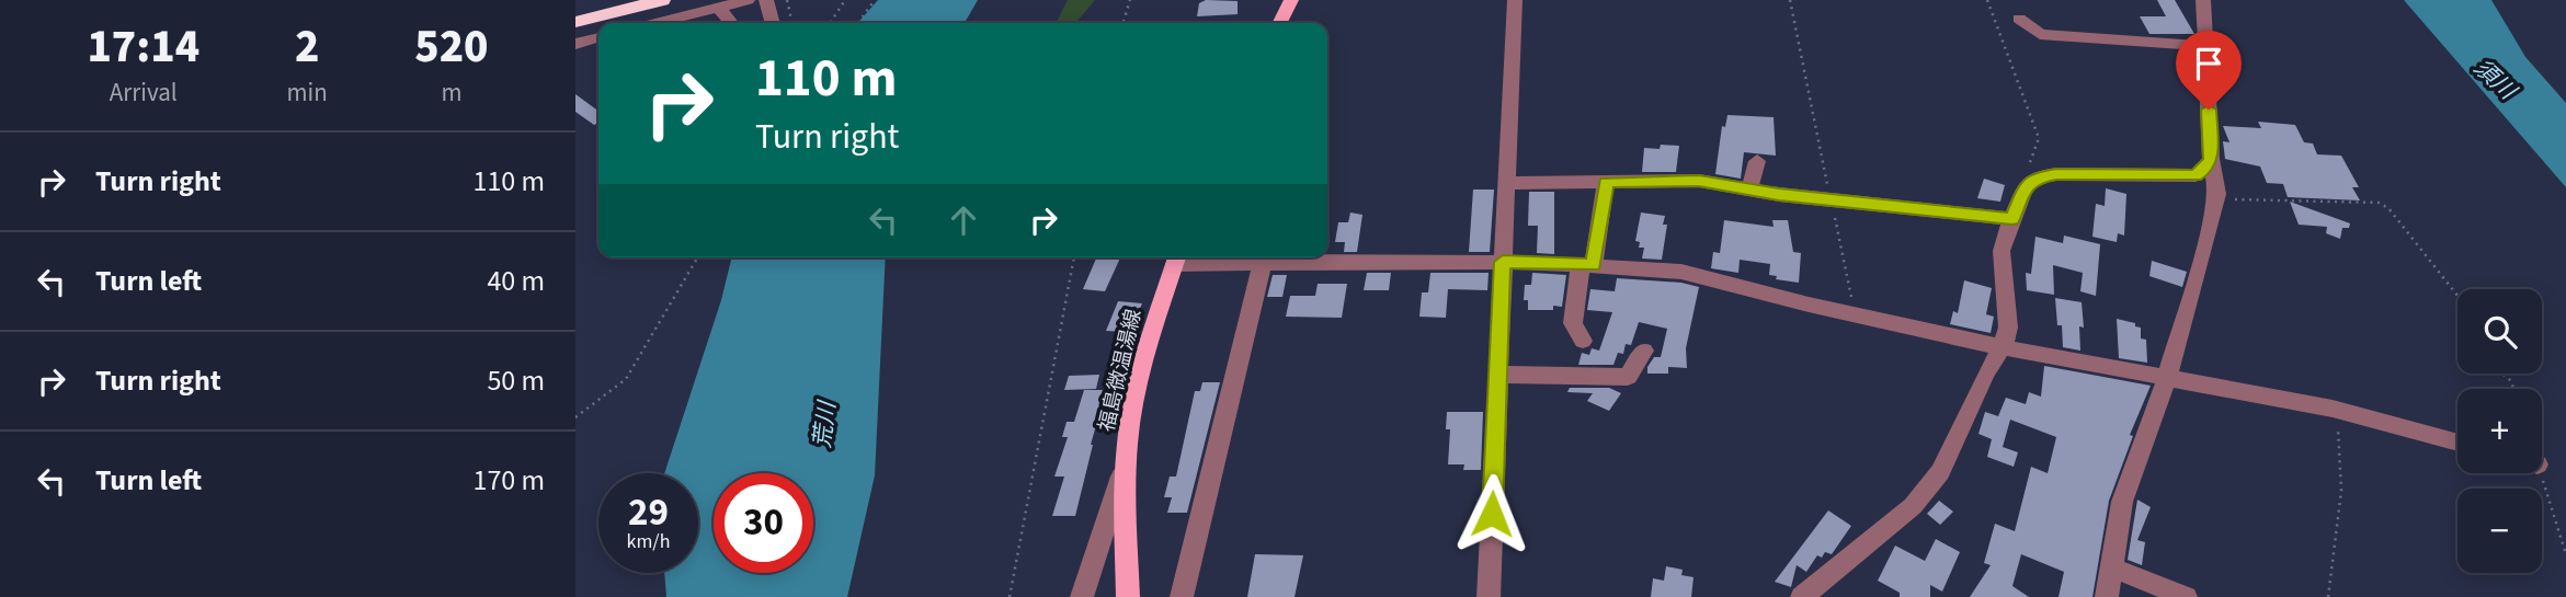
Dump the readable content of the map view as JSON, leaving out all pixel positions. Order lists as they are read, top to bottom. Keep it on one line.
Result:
{"streets":{"main road":["福島微温湯線"]},"water":["須川","荒川"],"page":{"eta":["17:14","Arrival","2","min","520","m"],"turn":["110 m","Turn right"],"list":[{"name":"Turn right","value":"110 m"},{"name":"Turn left","value":"40 m"},{"name":"Turn right","value":"50 m"},{"name":"Turn left","value":"170 m"}],"map_buttons":["+","−"],"speed":"29 km/h","limit":"30"}}
